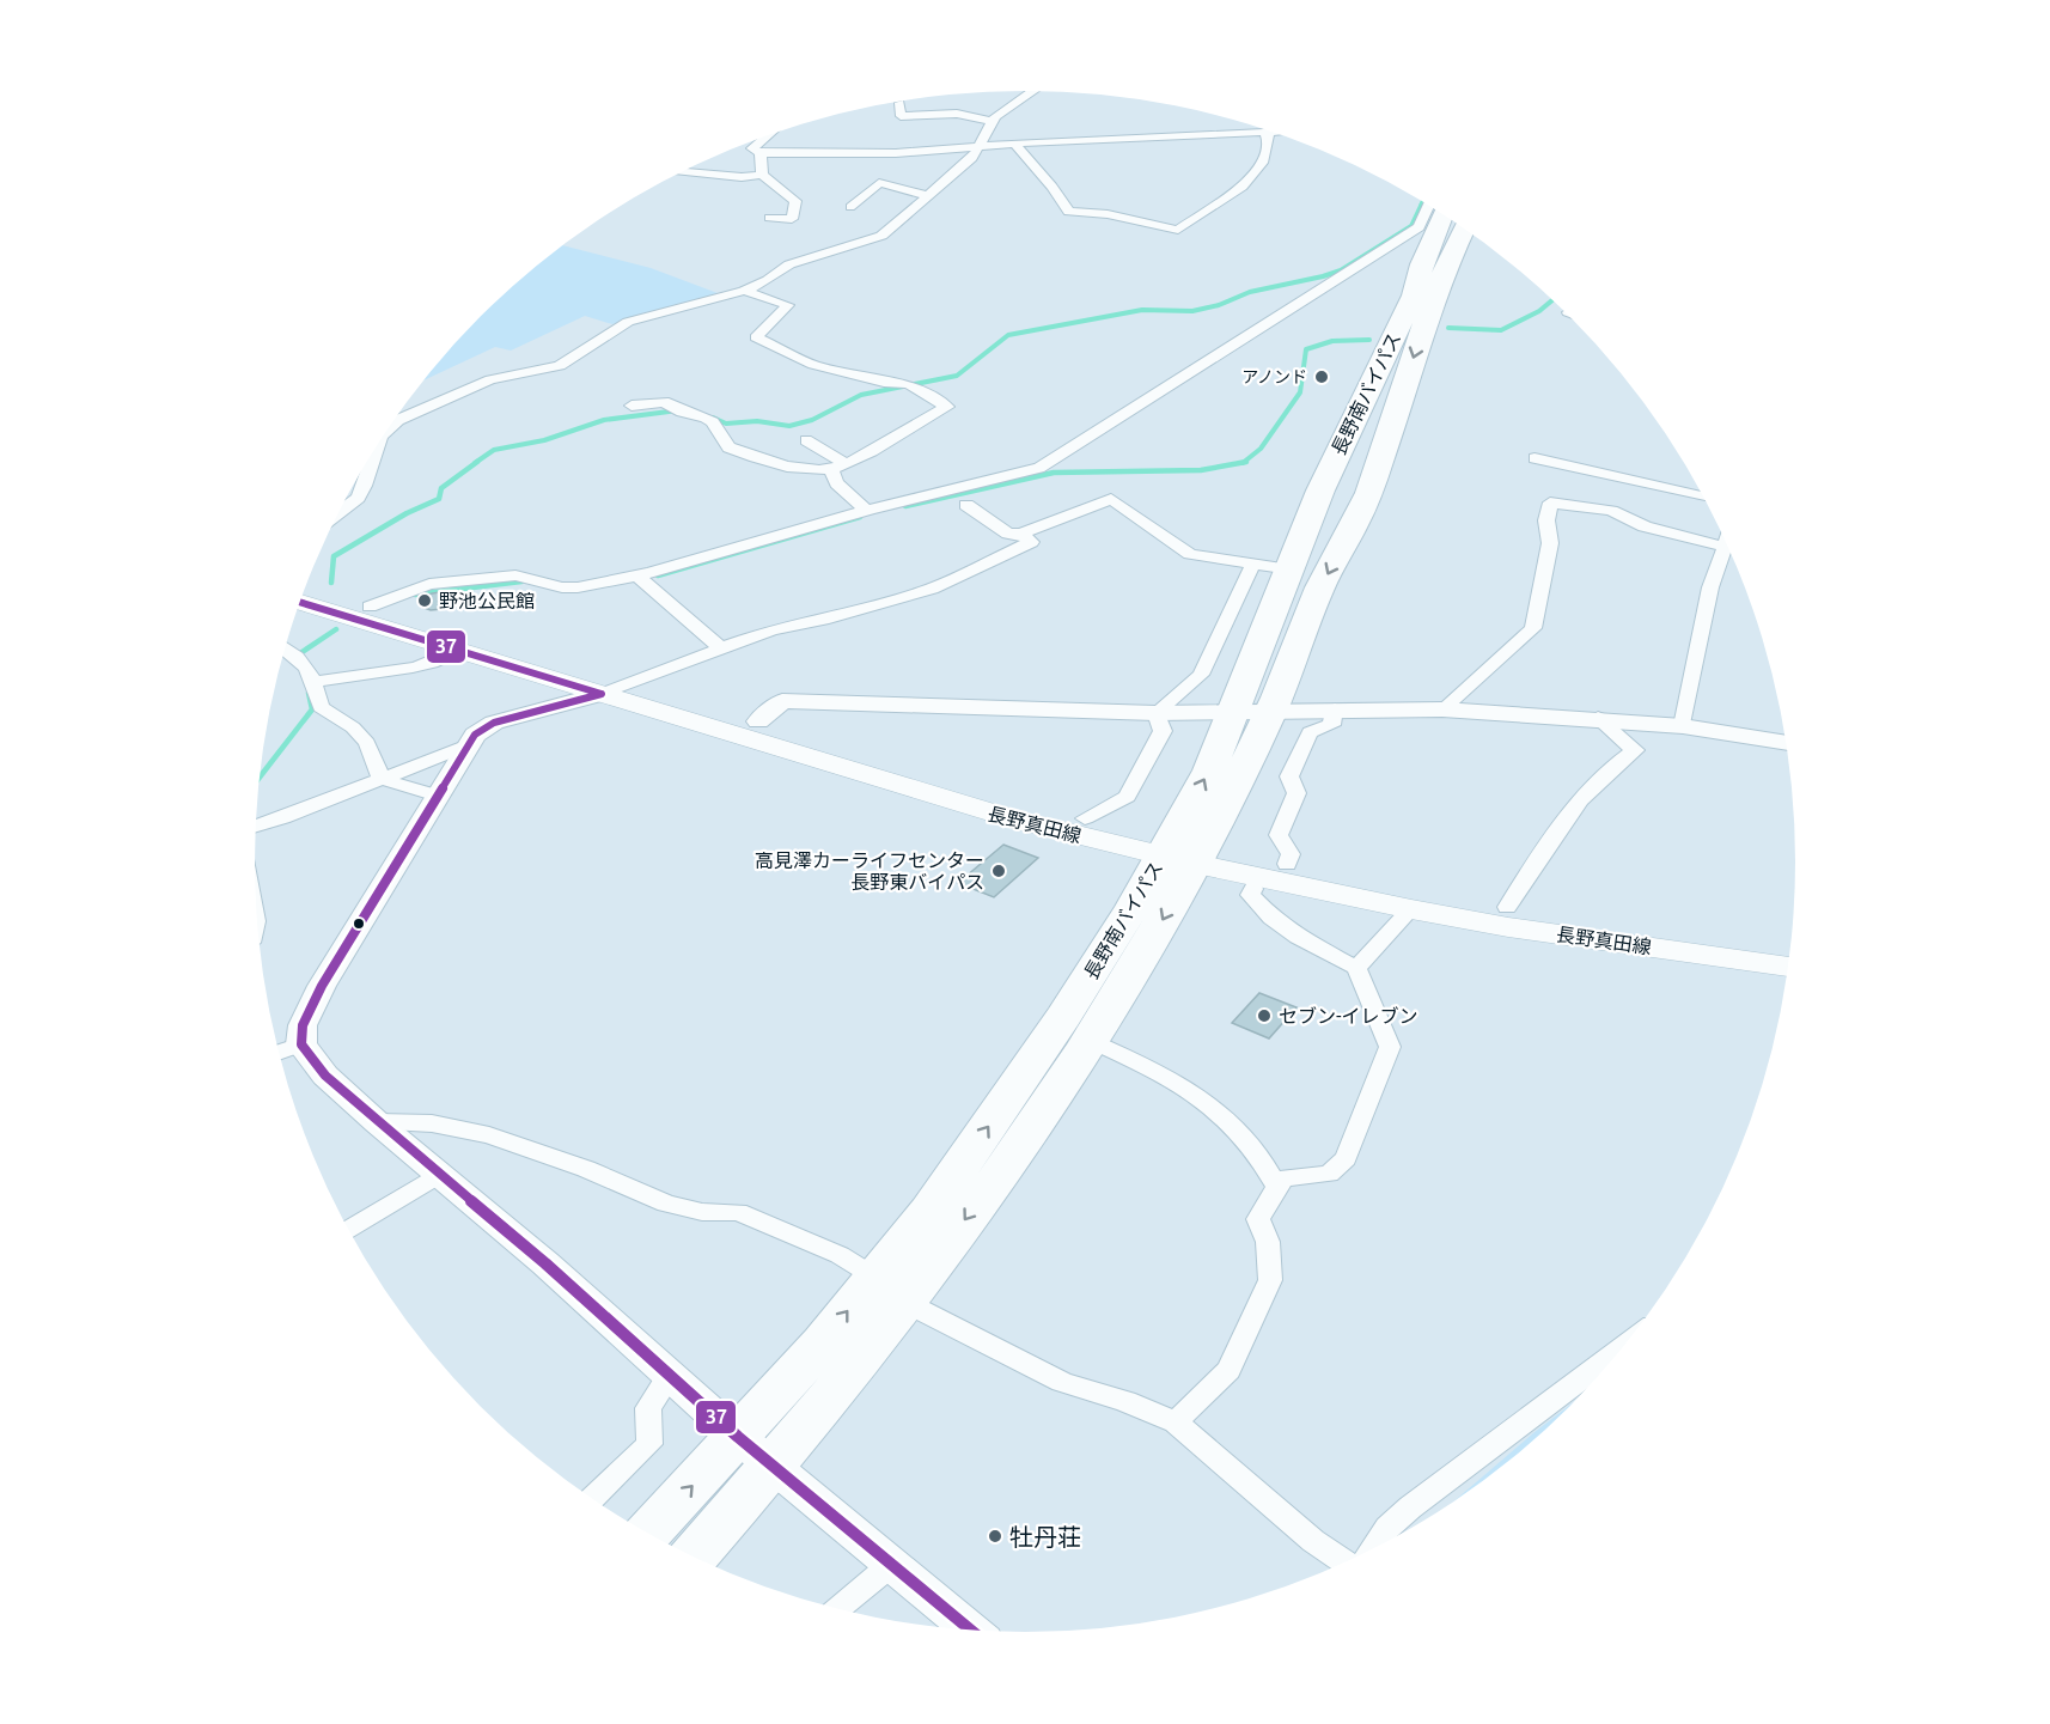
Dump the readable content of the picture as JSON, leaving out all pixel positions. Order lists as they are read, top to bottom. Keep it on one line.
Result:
{"streets":{"highway":["長野南バイパス"],"main road":["長野真田線"]},"crossings":[["長野南バイパス","長野真田線"]],"places":["アノンド","野池公民館","高見澤カーライフセンター 長野東バイパス","セブン-イレブン","牡丹荘"],"lines":["transit line 37"]}
